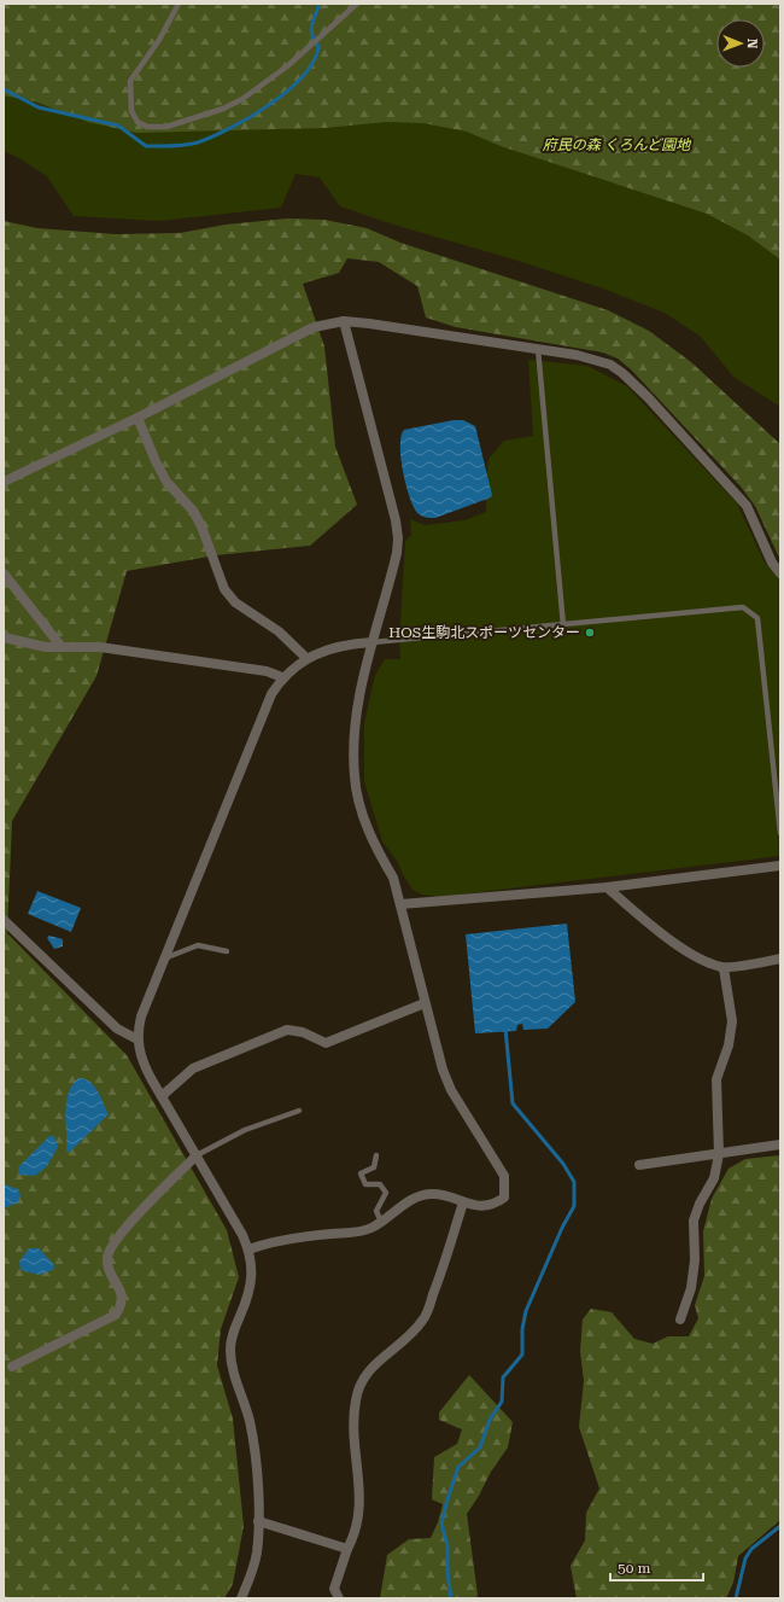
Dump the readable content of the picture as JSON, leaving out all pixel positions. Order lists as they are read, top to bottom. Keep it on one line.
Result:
{"parks":["府民の森 くろんど園地"],"places":["HOS生駒北スポーツセンター"],"scale_bar":"50 m","north":"right"}
